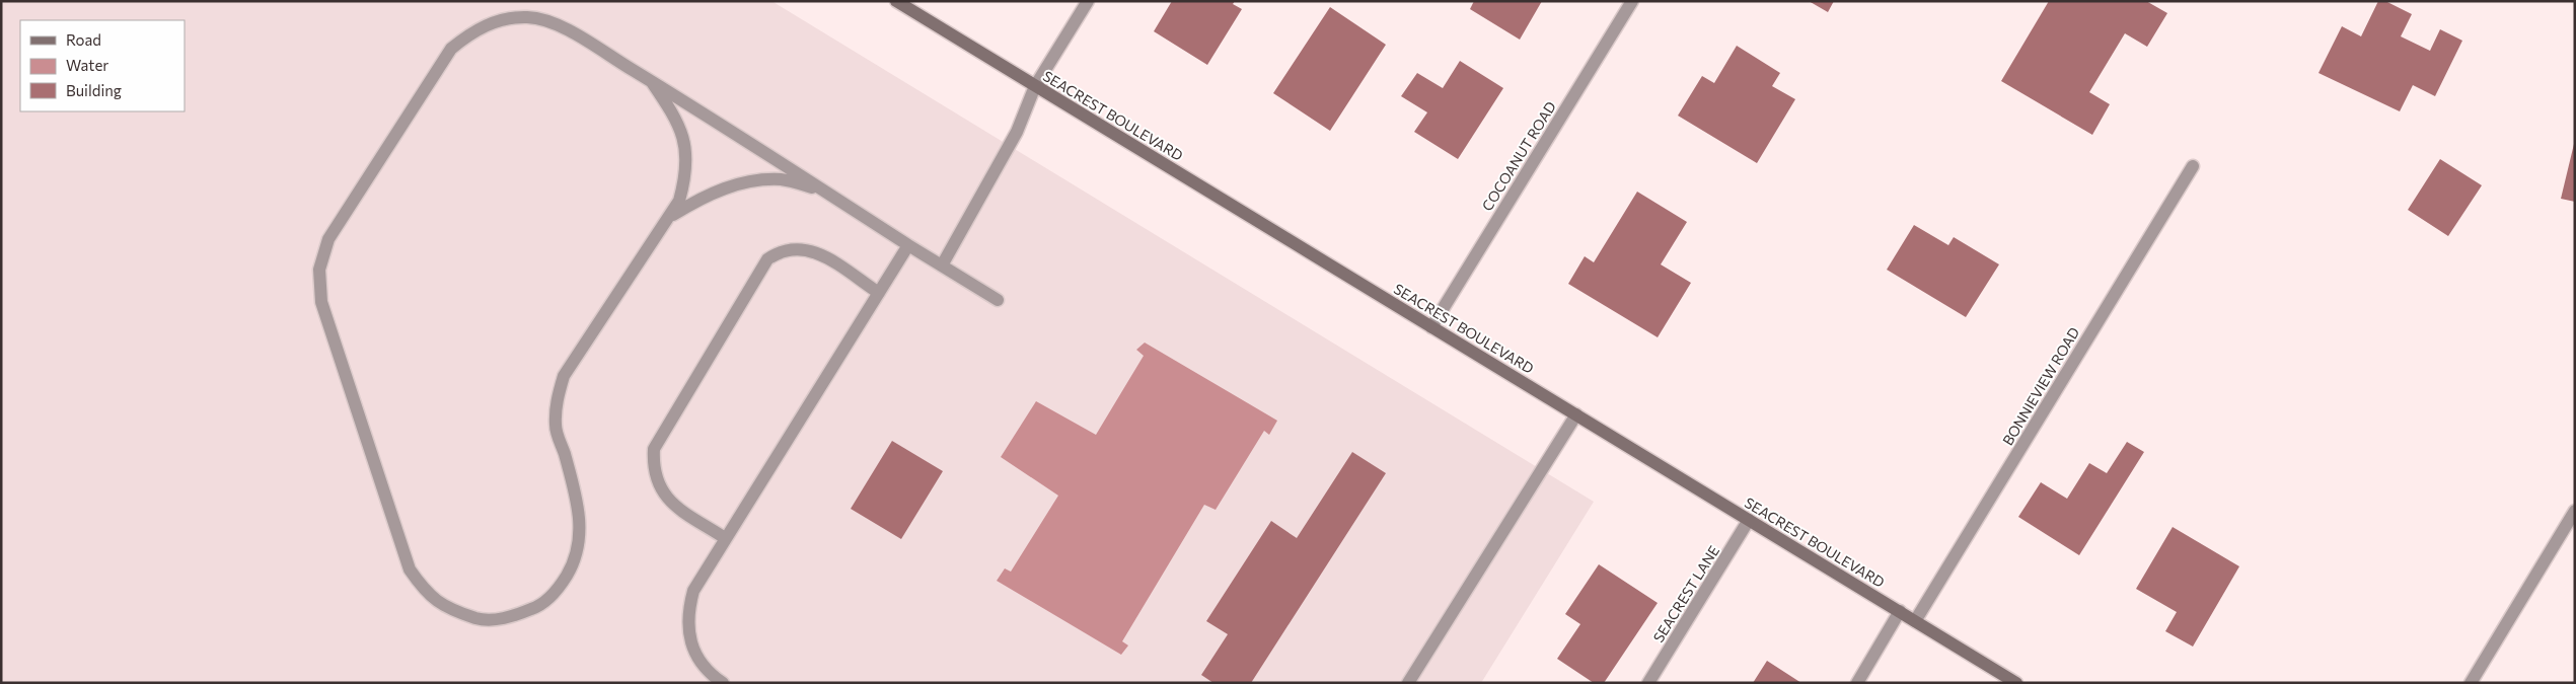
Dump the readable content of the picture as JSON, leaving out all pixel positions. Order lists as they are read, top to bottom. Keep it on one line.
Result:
{"streets":{"street":["SEACREST BOULEVARD","COCOANUT ROAD","BONNIEVIEW ROAD","SEACREST LANE"]},"crossings":[["SEACREST BOULEVARD","COCOANUT ROAD"],["SEACREST BOULEVARD","BONNIEVIEW ROAD"],["SEACREST BOULEVARD","SEACREST LANE"]],"legend":["Road","Water","Building"]}
